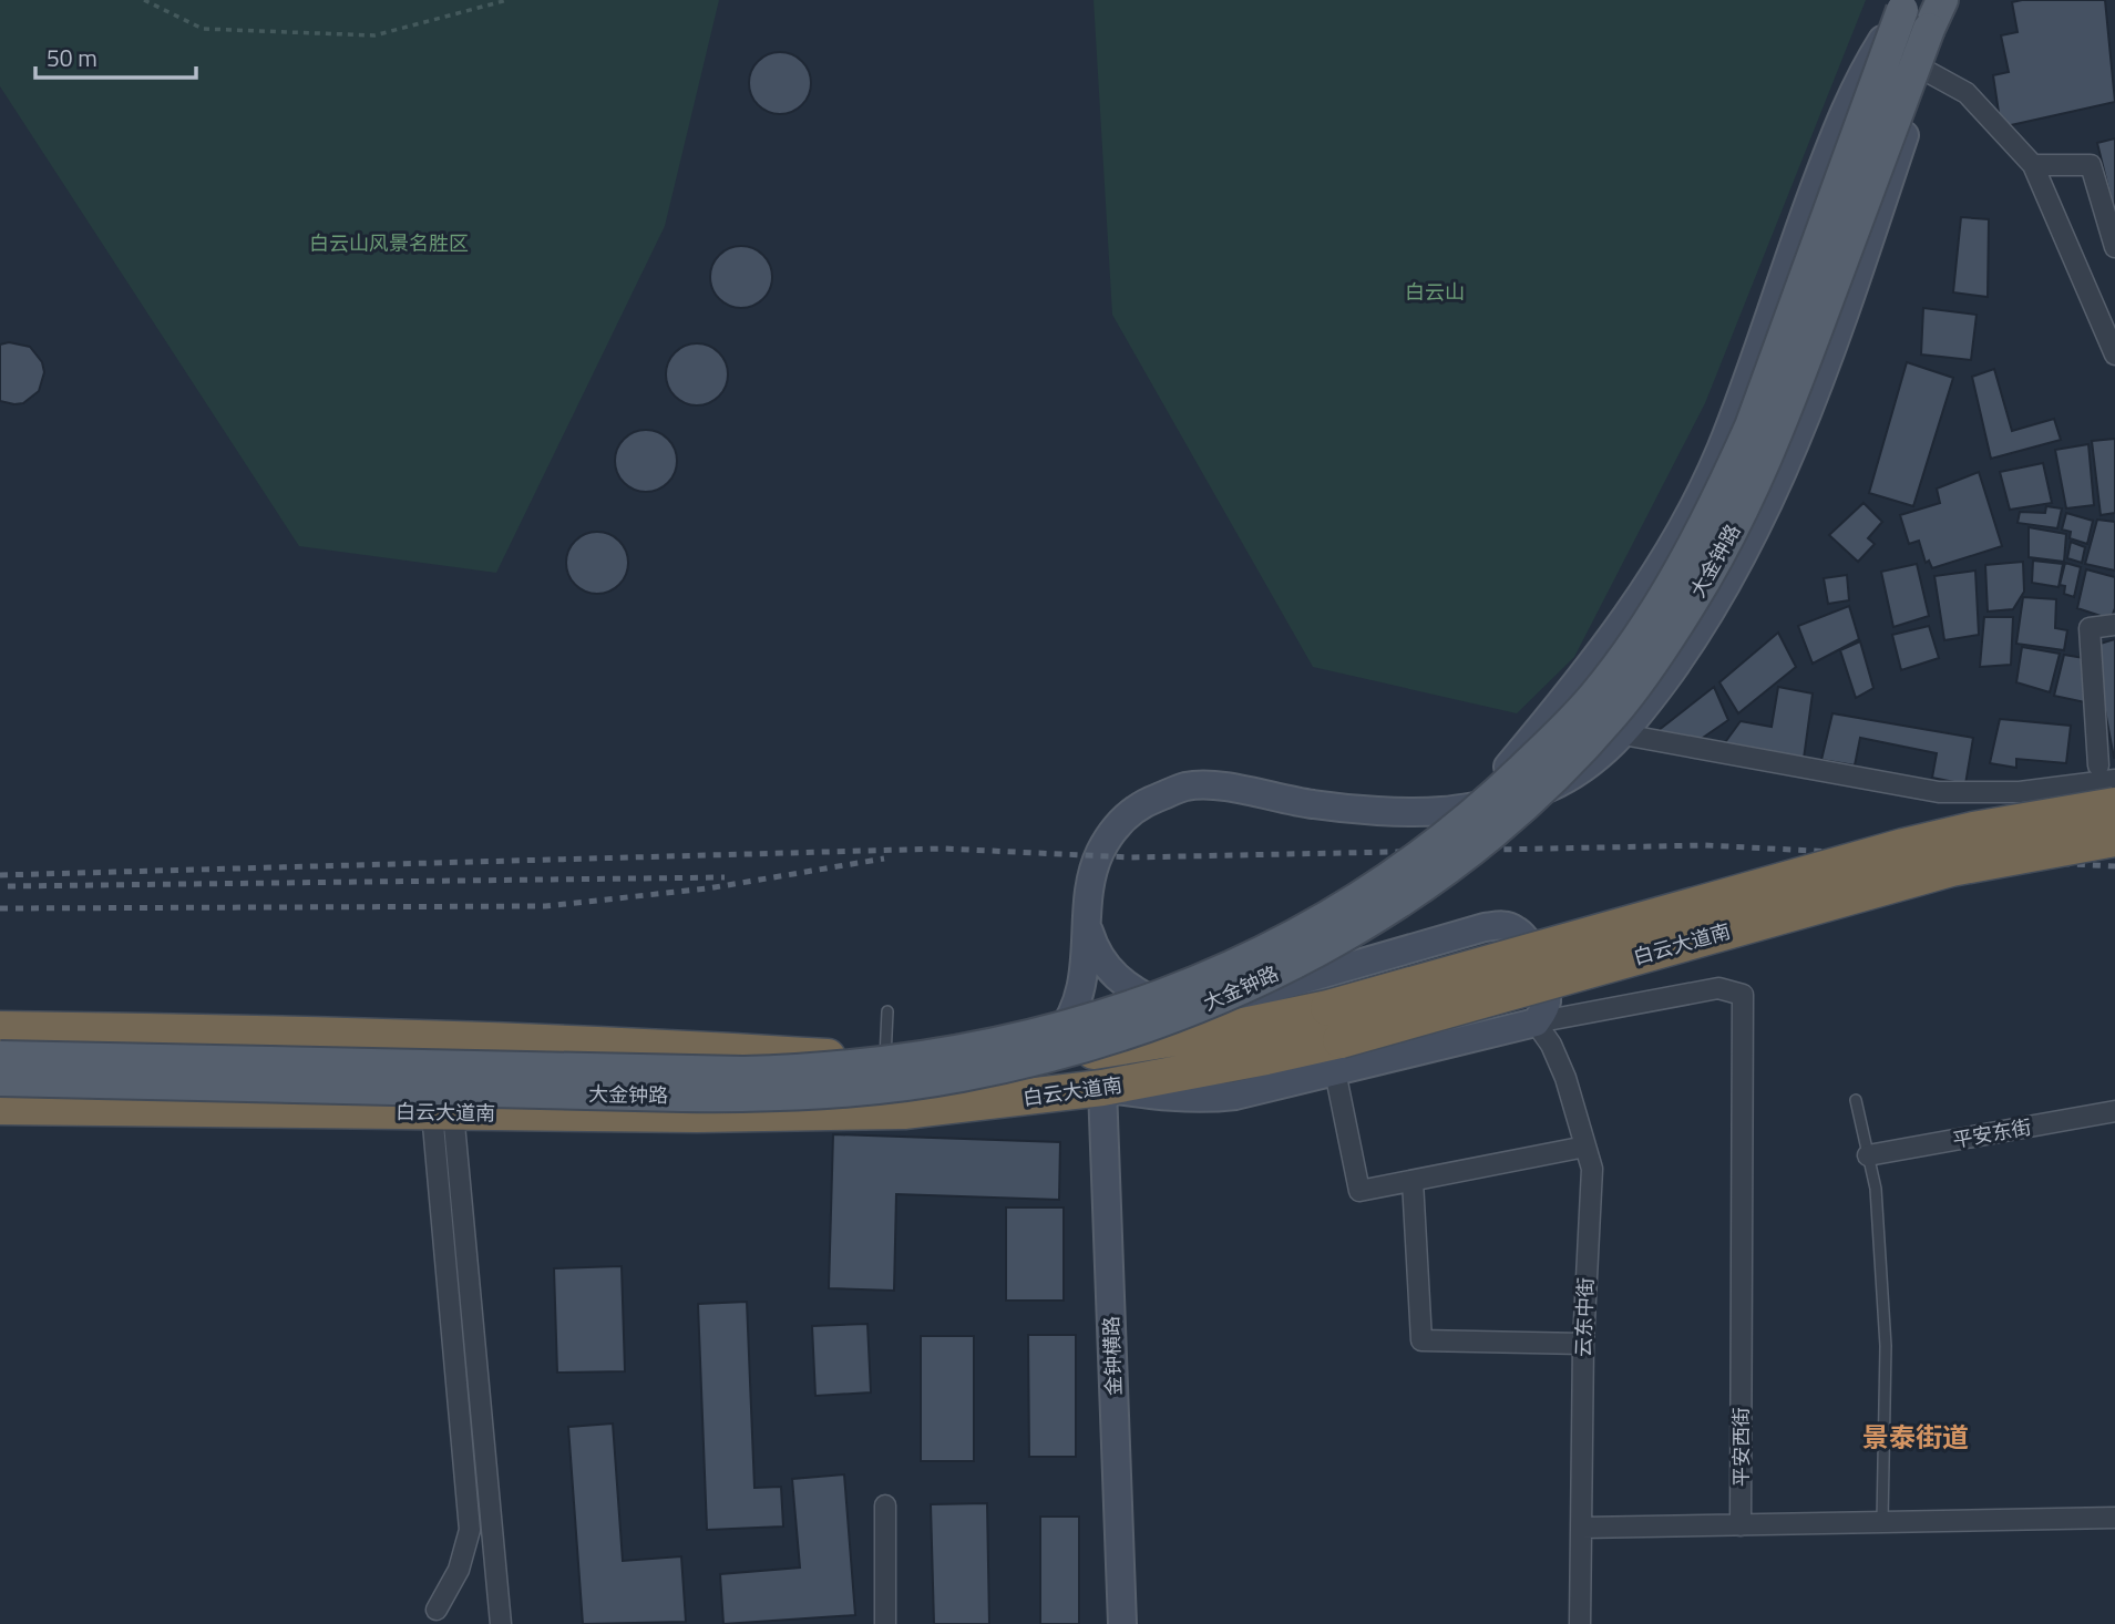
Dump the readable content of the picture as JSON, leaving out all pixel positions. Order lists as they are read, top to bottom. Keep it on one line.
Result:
{"streets":{"highway":["白云大道南"],"main road":["大金钟路"],"street":["平安东街","云东中街","金钟横路","平安西街"]},"crossings":[["白云大道南","金钟横路"],["云东中街","平安西街"]],"districts":["景泰街道"],"parks":["白云山风景名胜区","白云山"],"scale_bar":"50 m"}
